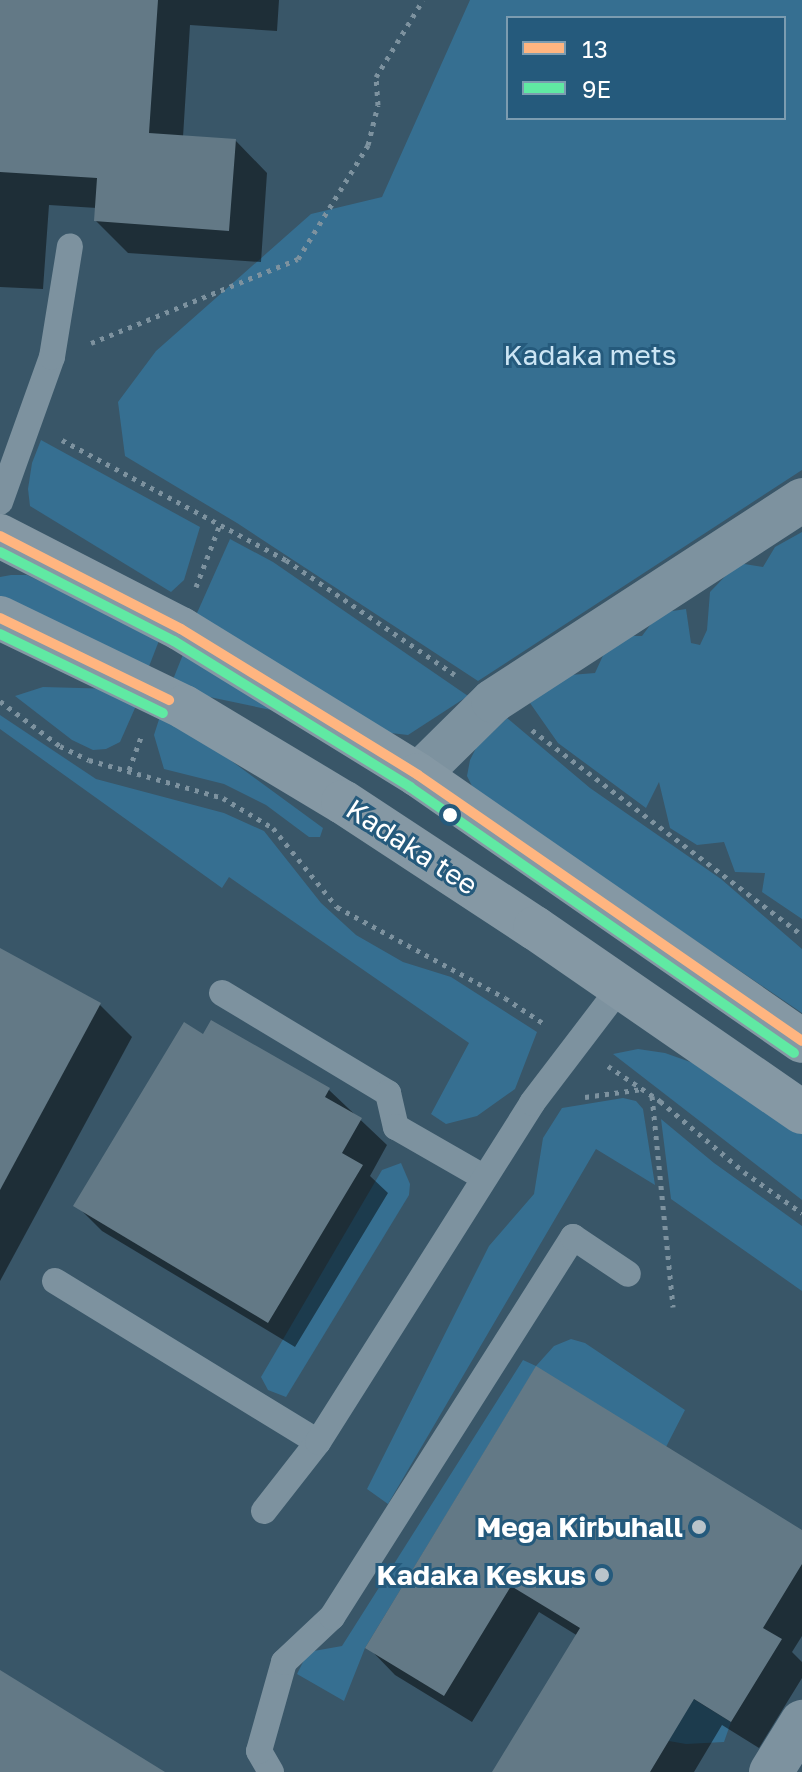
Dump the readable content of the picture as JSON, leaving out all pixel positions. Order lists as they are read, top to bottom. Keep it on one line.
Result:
{"streets":{"main road":["Kadaka tee"]},"parks":["Kadaka mets"],"places":["Mega Kirbuhall","Kadaka Keskus"],"lines":["transit line 13","transit line 9E"],"legend":["13","9E"]}
